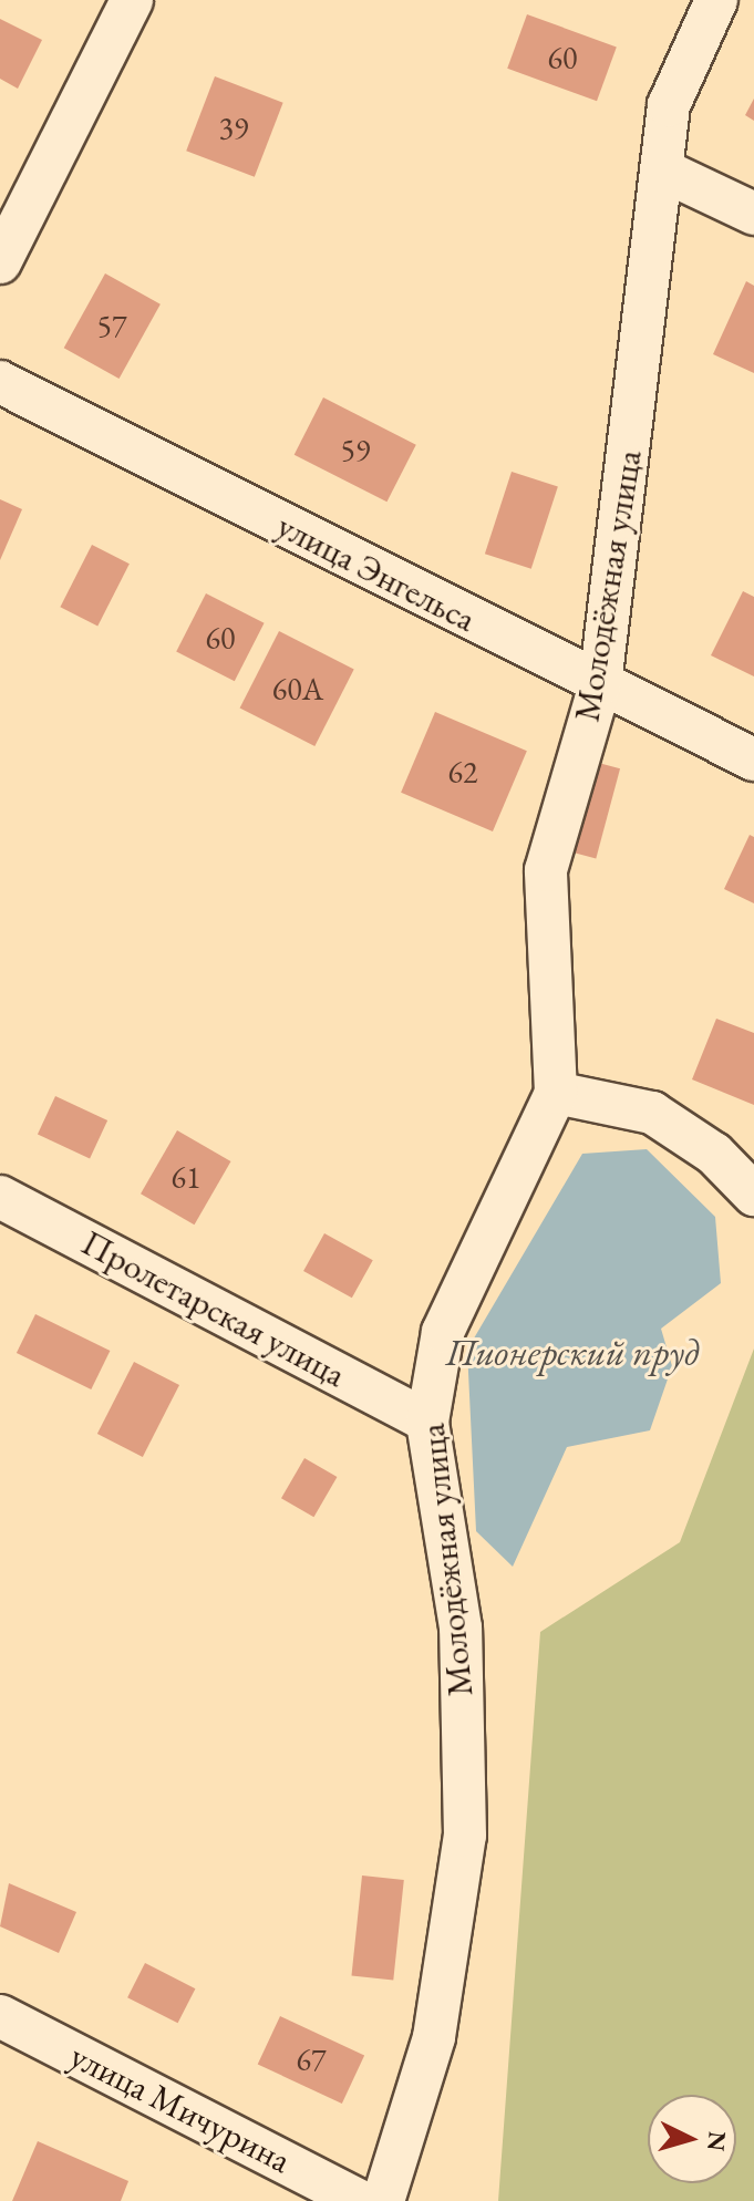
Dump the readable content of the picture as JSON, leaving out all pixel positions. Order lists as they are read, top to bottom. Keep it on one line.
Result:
{"streets":{"street":["улица Энгельса","Молодёжная улица","Пролетарская улица","улица Мичурина"]},"crossings":[["улица Энгельса","Молодёжная улица"],["Молодёжная улица","Пролетарская улица"]],"water":["Пионерский пруд"],"house_numbers":["60","39","57","59","60","60А","62","61","67"],"north":"right"}
